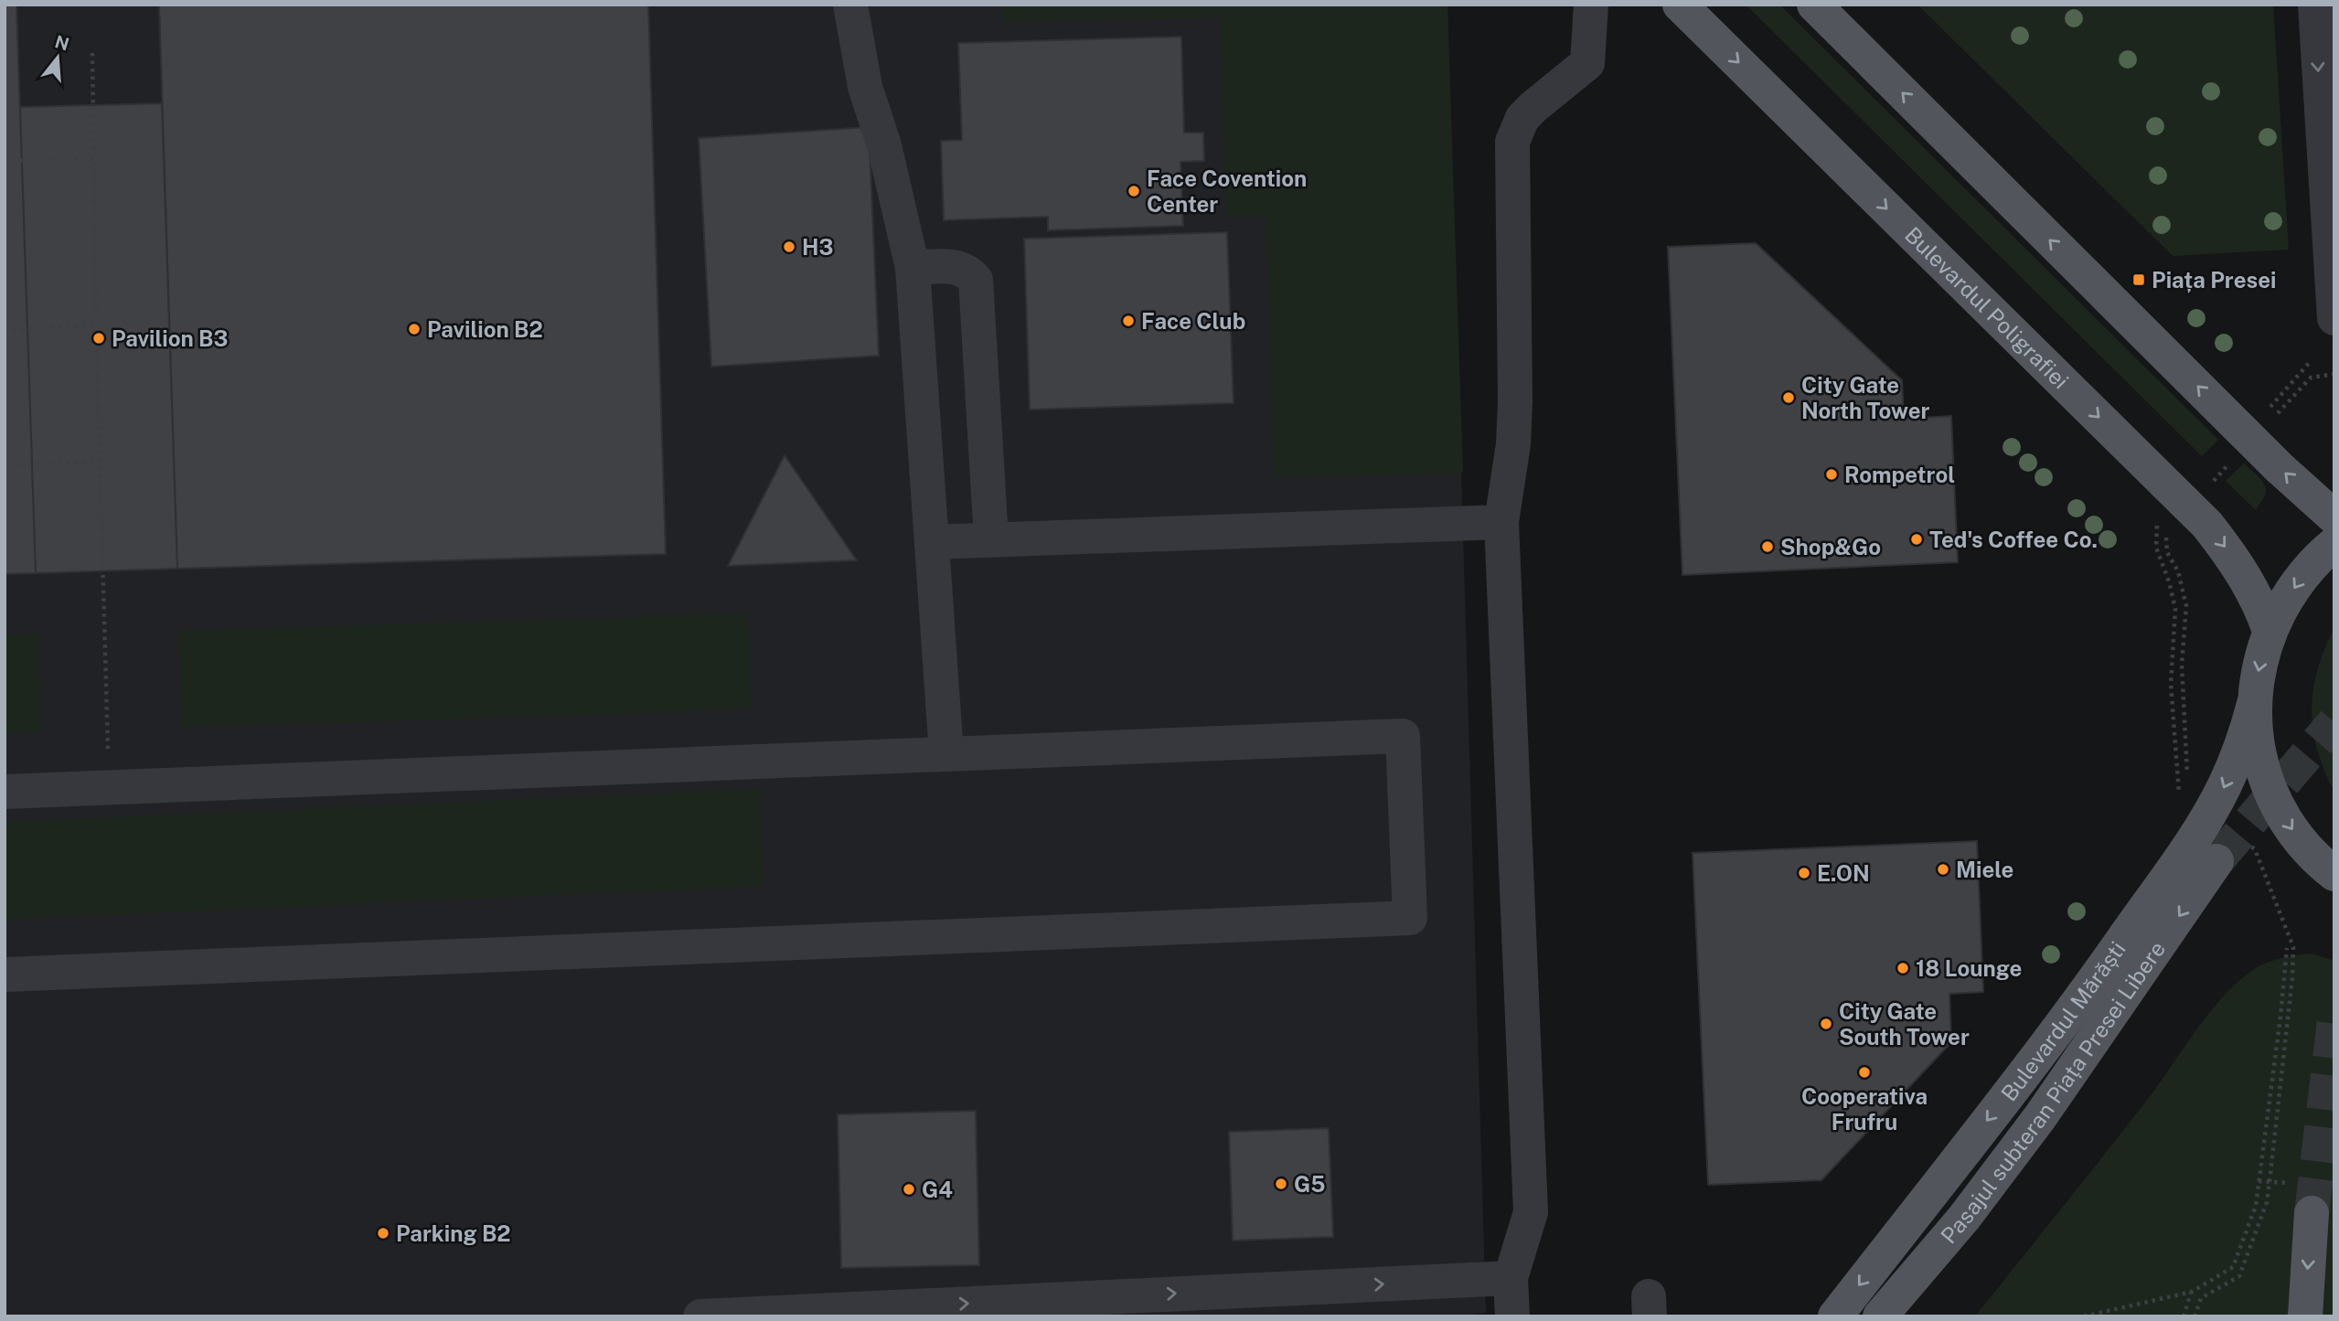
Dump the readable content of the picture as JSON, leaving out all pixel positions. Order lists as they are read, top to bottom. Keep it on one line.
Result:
{"streets":{"main road":["Bulevardul Poligrafiei","Bulevardul Mărăști","Pasajul subteran Piața Presei Libere"]},"one_way":["Bulevardul Mărăști","Pasajul subteran Piața Presei Libere"],"places":{"other":["Face Covention Center","H3","Face Club","Pavilion B2","Pavilion B3","City Gate North Tower","Rompetrol","Ted's Coffee Co.","Shop&Go","Miele","E.ON","18 Lounge","City Gate South Tower","Cooperativa Frufru","G5","G4","Parking B2"],"transit":["Piața Presei"]},"north":"top"}
